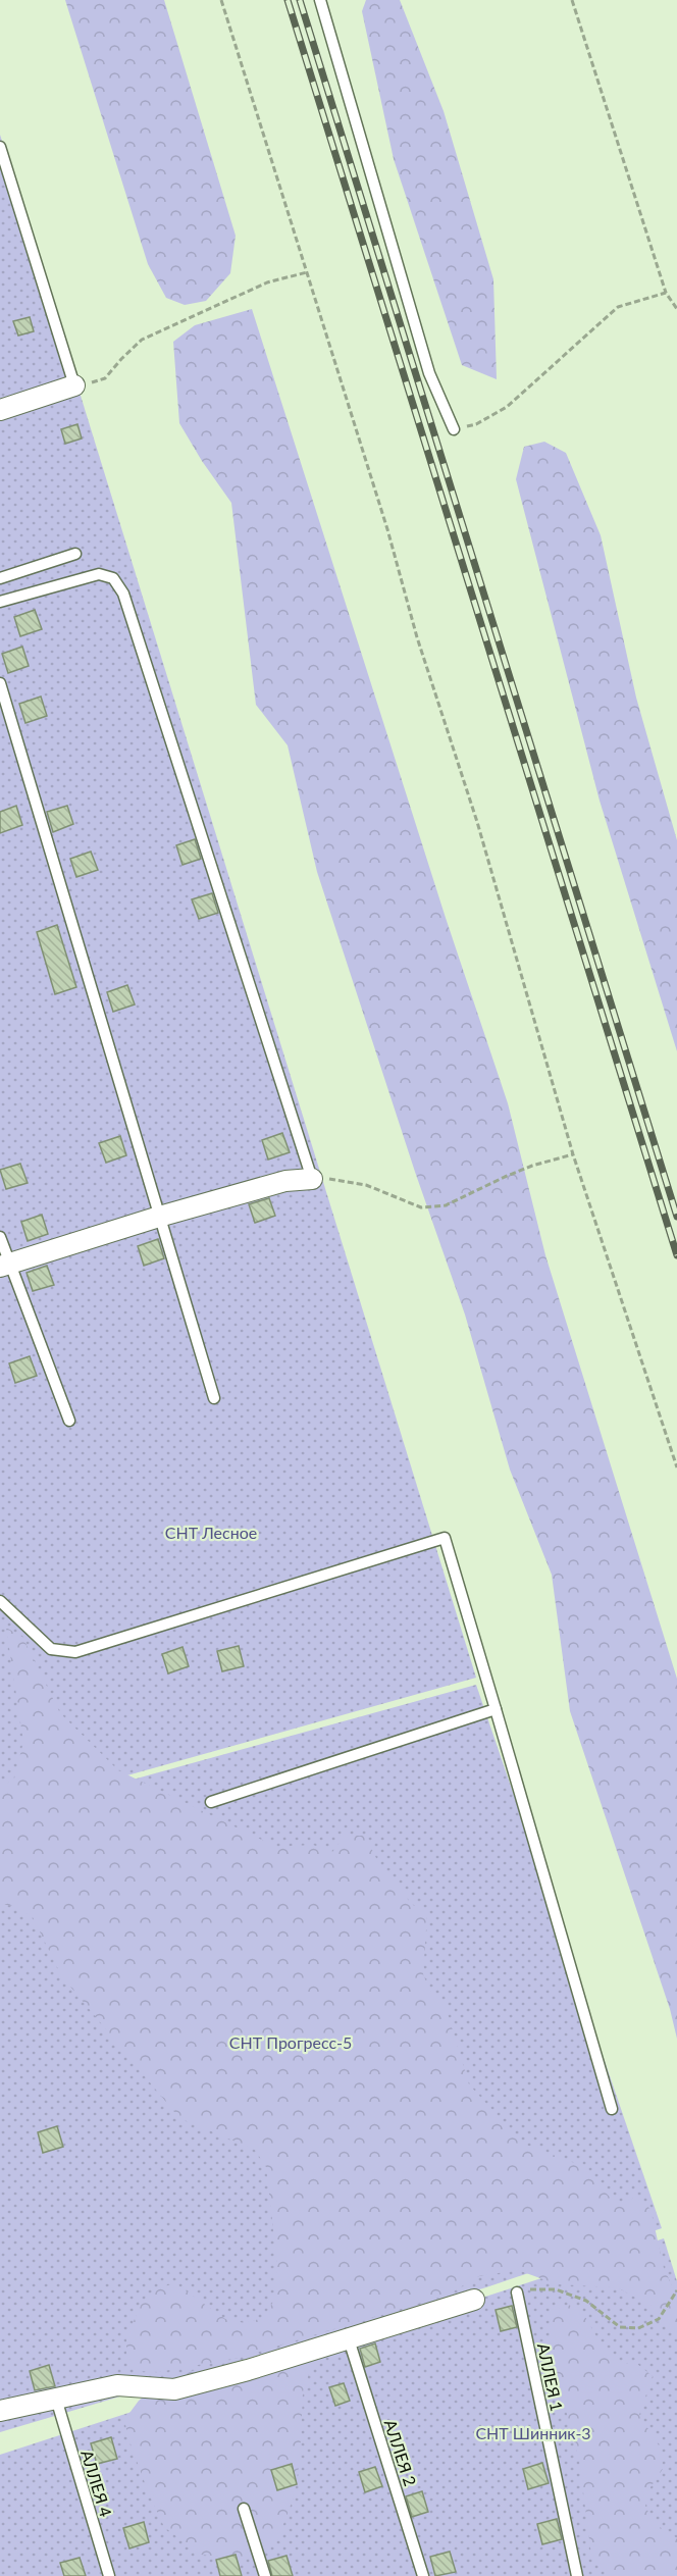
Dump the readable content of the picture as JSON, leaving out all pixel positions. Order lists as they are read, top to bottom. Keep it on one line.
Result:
{"streets":{"lane":["АЛЛЕЯ 1","АЛЛЕЯ 2","АЛЛЕЯ 4"]},"parks":["СНТ Лесное","СНТ Прогресс-5","СНТ Шинник-3"]}
